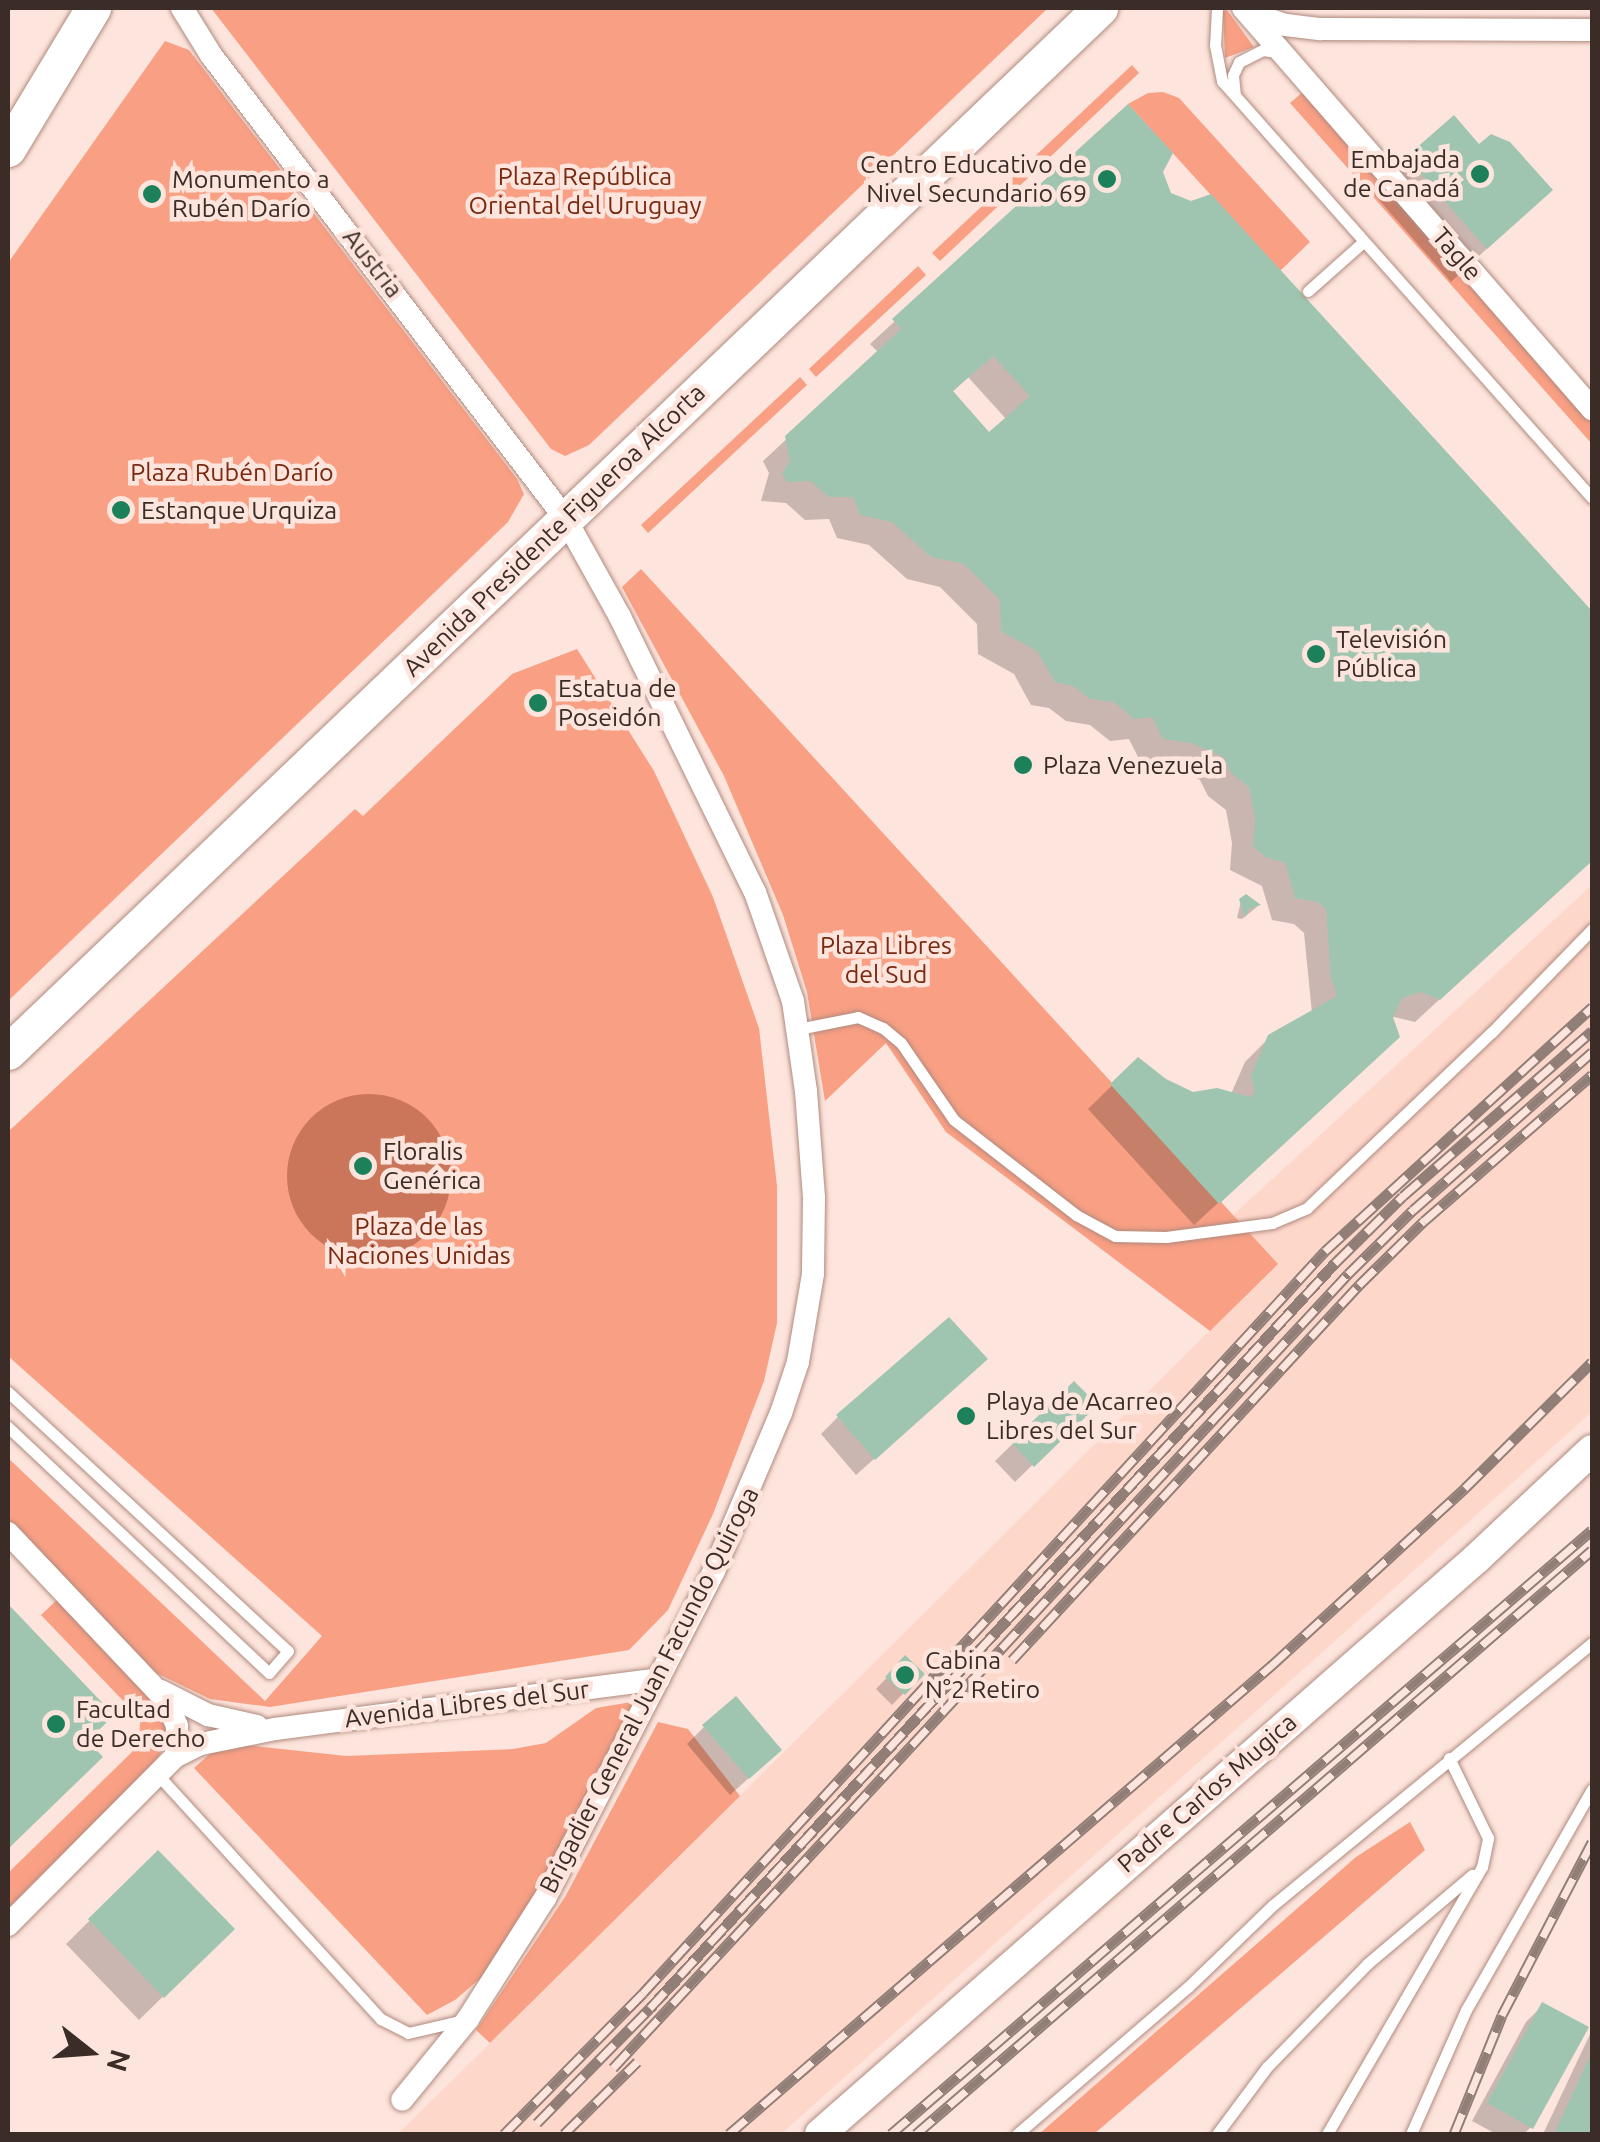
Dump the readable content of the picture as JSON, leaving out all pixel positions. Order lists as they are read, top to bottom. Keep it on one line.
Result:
{"streets":{"main road":["Avenida Presidente Figueroa Alcorta"],"street":["Tagle","Austria","Brigadier General Juan Facundo Quiroga","Avenida Libres del Sur","Padre Carlos Mugica"]},"crossings":[["Austria","Avenida Presidente Figueroa Alcorta"],["Austria","Brigadier General Juan Facundo Quiroga"],["Avenida Presidente Figueroa Alcorta","Brigadier General Juan Facundo Quiroga"],["Brigadier General Juan Facundo Quiroga","Avenida Libres del Sur"]],"parks":["Plaza República Oriental del Uruguay","Plaza Rubén Darío","Plaza Libres del Sud","Plaza de las Naciones Unidas"],"places":["Embajada de Canadá","Centro Educativo de Nivel Secundario 69","Monumento a Rubén Darío","Estanque Urquiza","Televisión Pública","Estatua de Poseidón","Plaza Venezuela","Floralis Genérica","Playa de Acarreo Libres del Sur","Cabina N°2 Retiro","Facultad de Derecho"],"north":"right"}
